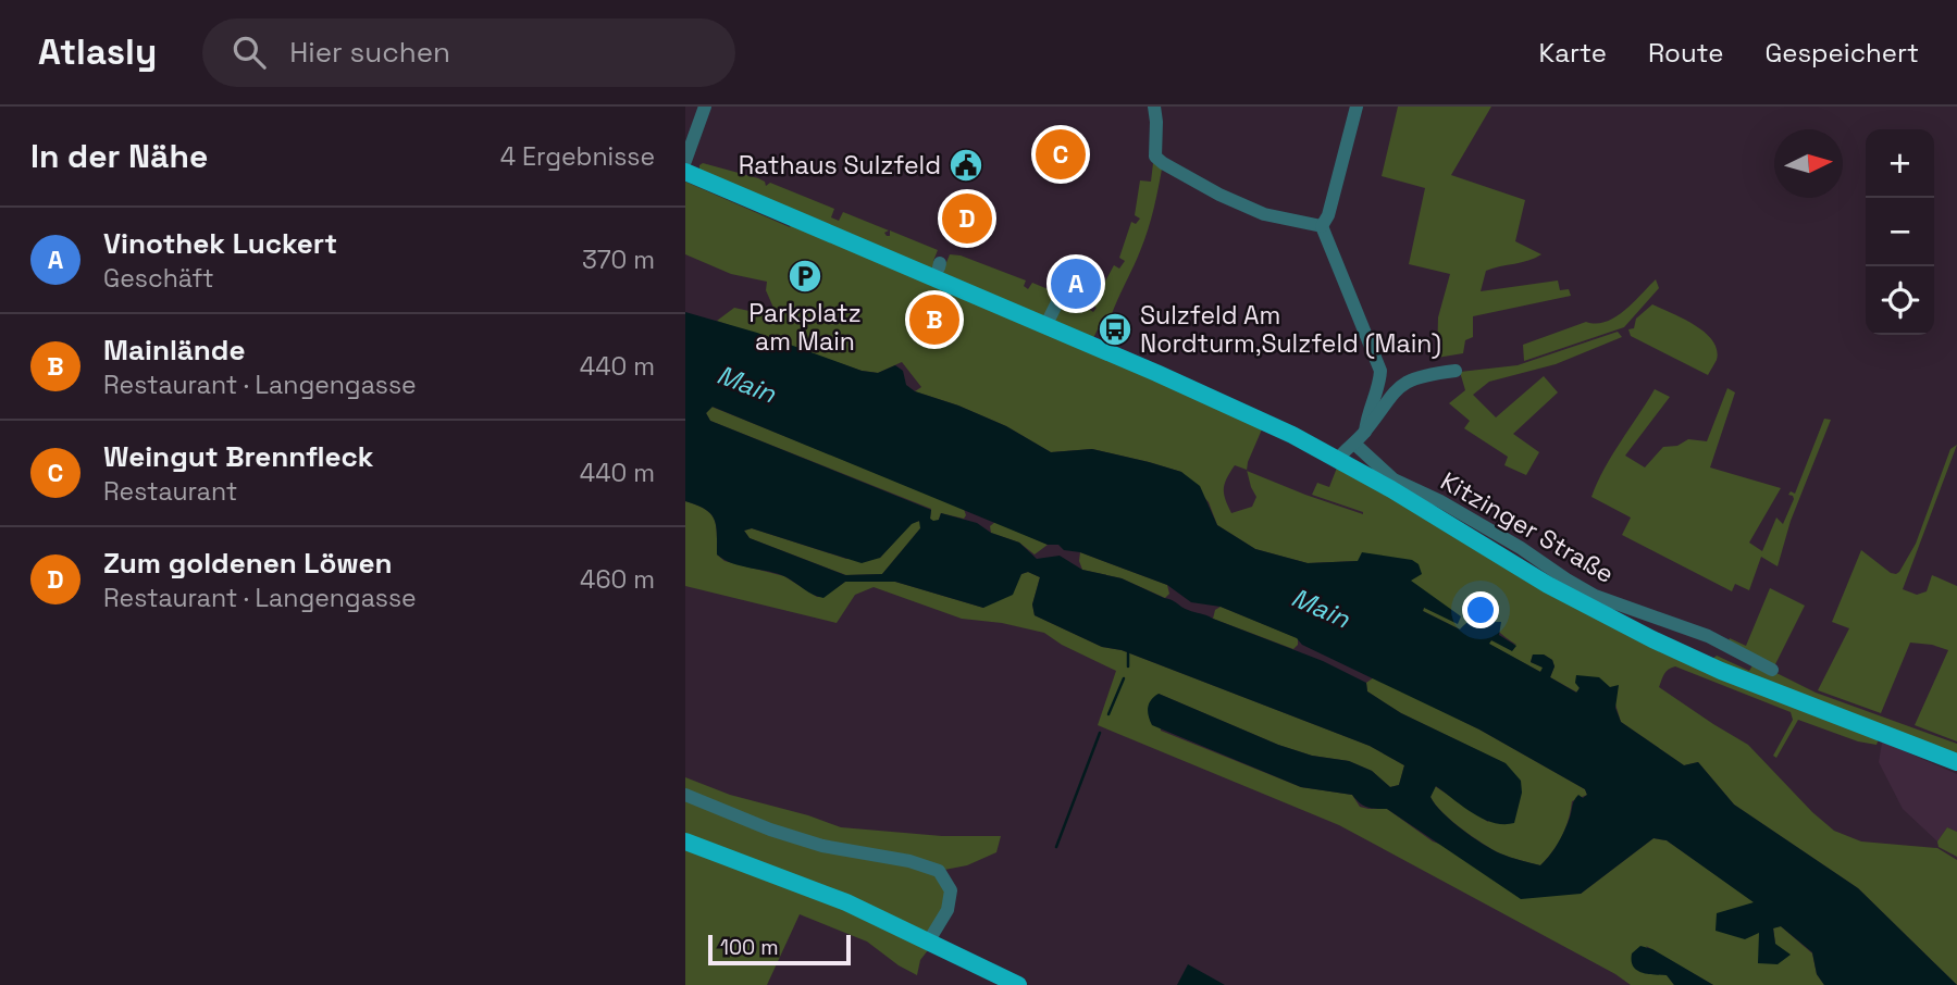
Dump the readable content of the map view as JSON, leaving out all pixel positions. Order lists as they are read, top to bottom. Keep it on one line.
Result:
{"streets":{"street":["Kitzinger Straße"]},"water":["Main"],"places":{"public building":["Rathaus Sulzfeld"],"parking":["Parkplatz am Main"],"bus stop":["Sulzfeld Am Nordturm,Sulzfeld (Main)"]},"scale_bar":"100 m","north":"right","page":{"header":"Atlasly","search":"Hier suchen","nav":["Karte","Route","Gespeichert"],"heading":["In der Nähe","4 Ergebnisse"],"pins":["C","D","A","B"],"map_buttons":["+","−"],"list":[{"mark":"A","name":"Vinothek Luckert","note":"Geschäft","value":"370 m"},{"mark":"B","name":"Mainlände","note":"Restaurant · Langengasse","value":"440 m"},{"mark":"C","name":"Weingut Brennfleck","note":"Restaurant","value":"440 m"},{"mark":"D","name":"Zum goldenen Löwen","note":"Restaurant · Langengasse","value":"460 m"}],"scale":"100 m"}}
